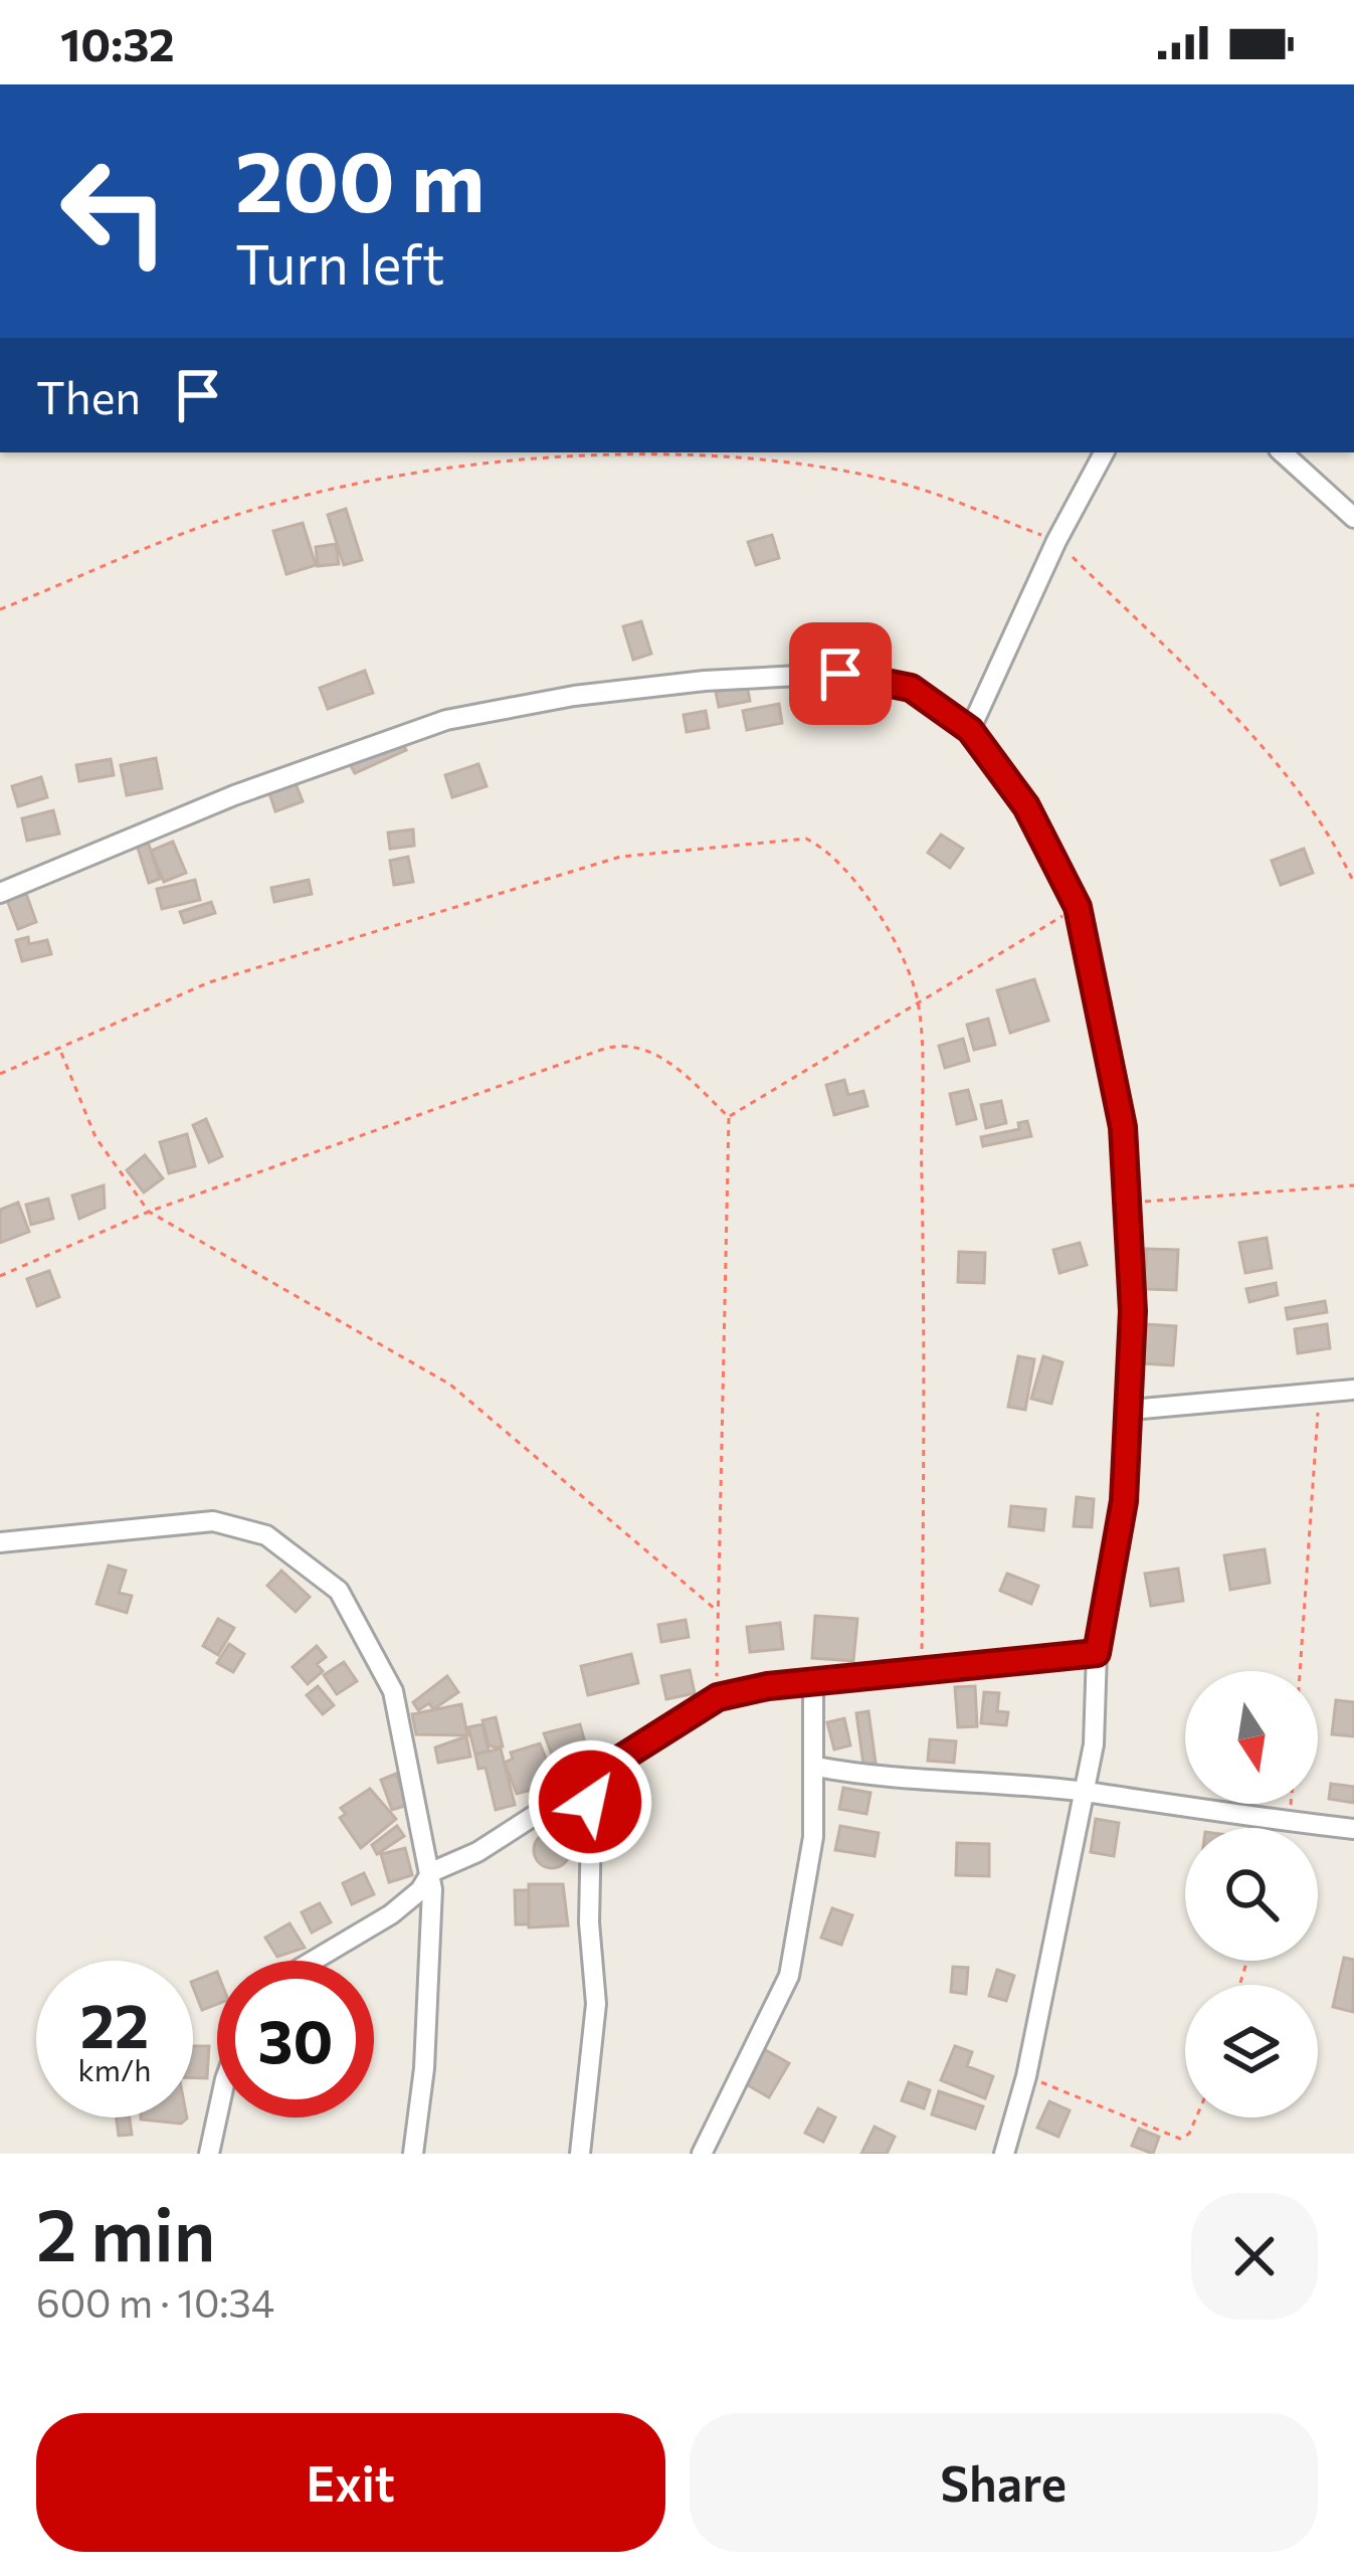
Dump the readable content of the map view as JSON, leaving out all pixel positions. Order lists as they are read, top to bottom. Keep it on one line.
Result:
{"north":"bottom","page":{"status":"10:32","turn":["200 m","Turn left"],"then":"Then","speed":"22 km/h","limit":"30","heading":["2 min","600 m · 10:34"],"buttons":["Exit","Share"]}}
